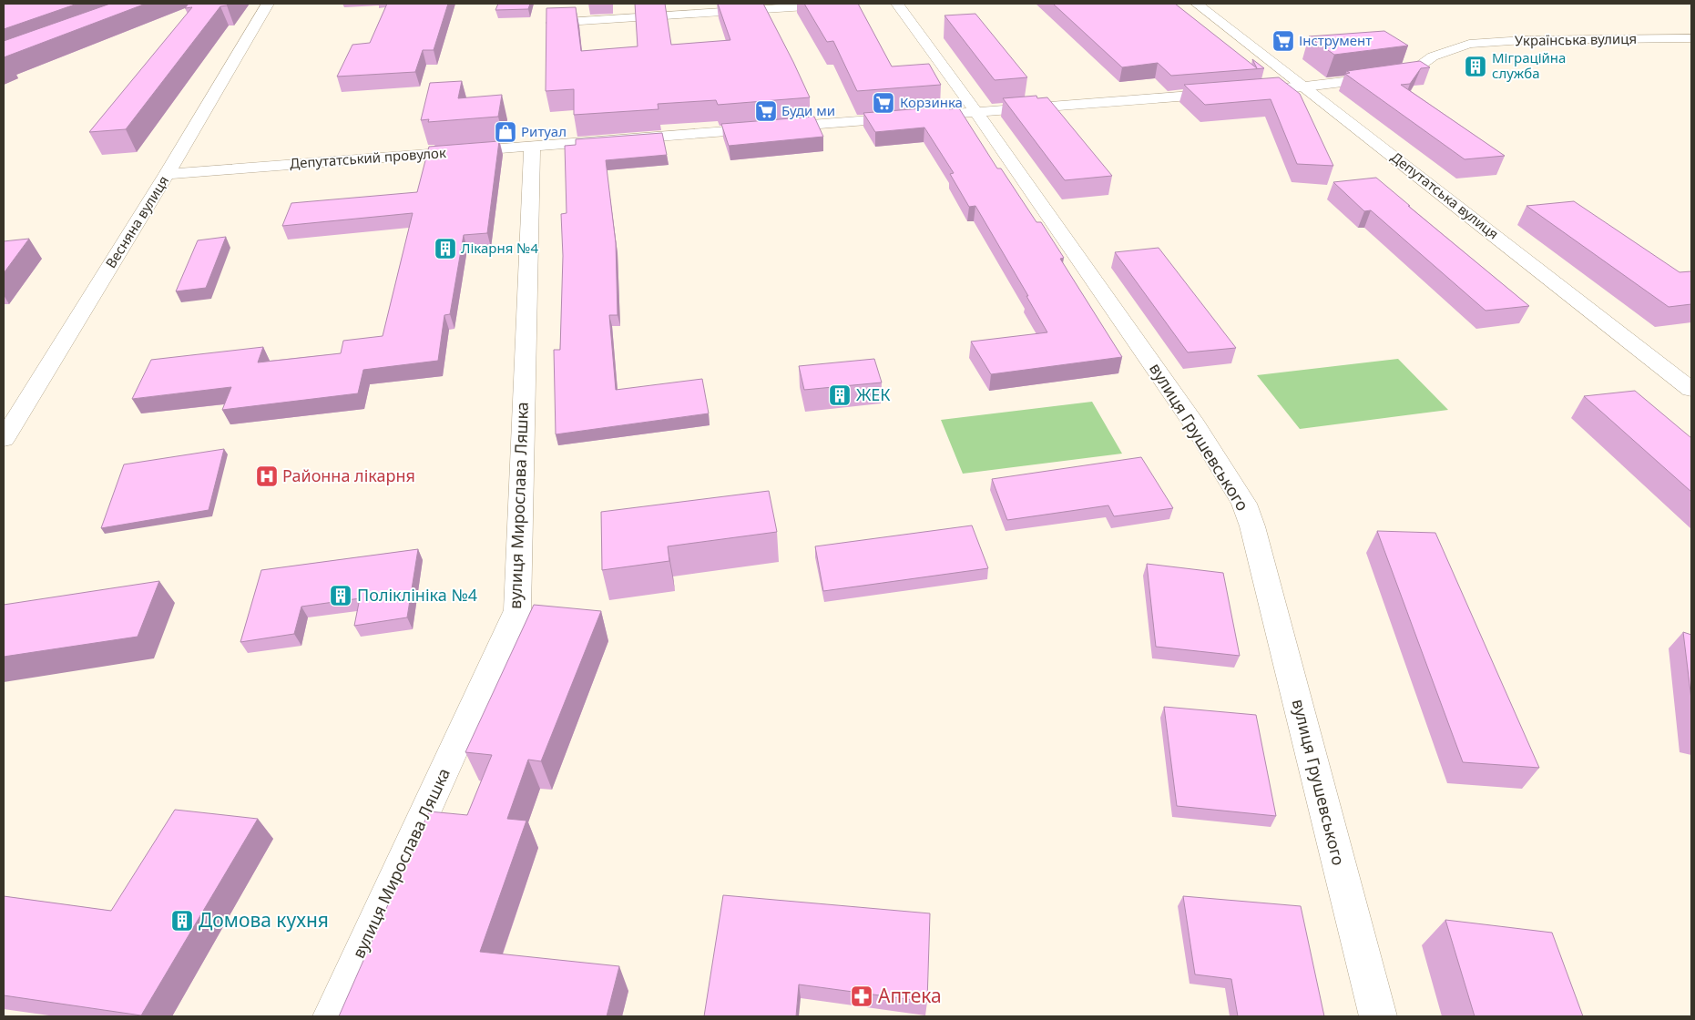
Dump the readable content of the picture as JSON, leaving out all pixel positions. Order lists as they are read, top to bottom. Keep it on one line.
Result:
{"streets":{"street":["Українська вулиця","Депутатський провулок","Депутатська вулиця","Весняна вулиця","вулиця Грушевського","вулиця Мирослава Ляшка"]},"crossings":[["Українська вулиця","Депутатська вулиця"],["Депутатський провулок","Весняна вулиця"],["Депутатський провулок","вулиця Грушевського"],["Депутатський провулок","вулиця Мирослава Ляшка"]],"places":{"supermarket":["Інструмент","Корзинка","Буди ми"],"building":["Міграційна служба","Лікарня №4","ЖЕК","Поліклініка №4","Домова кухня"],"shop":["Ритуал"],"hospital":["Районна лікарня"],"pharmacy":["Аптека"]}}
